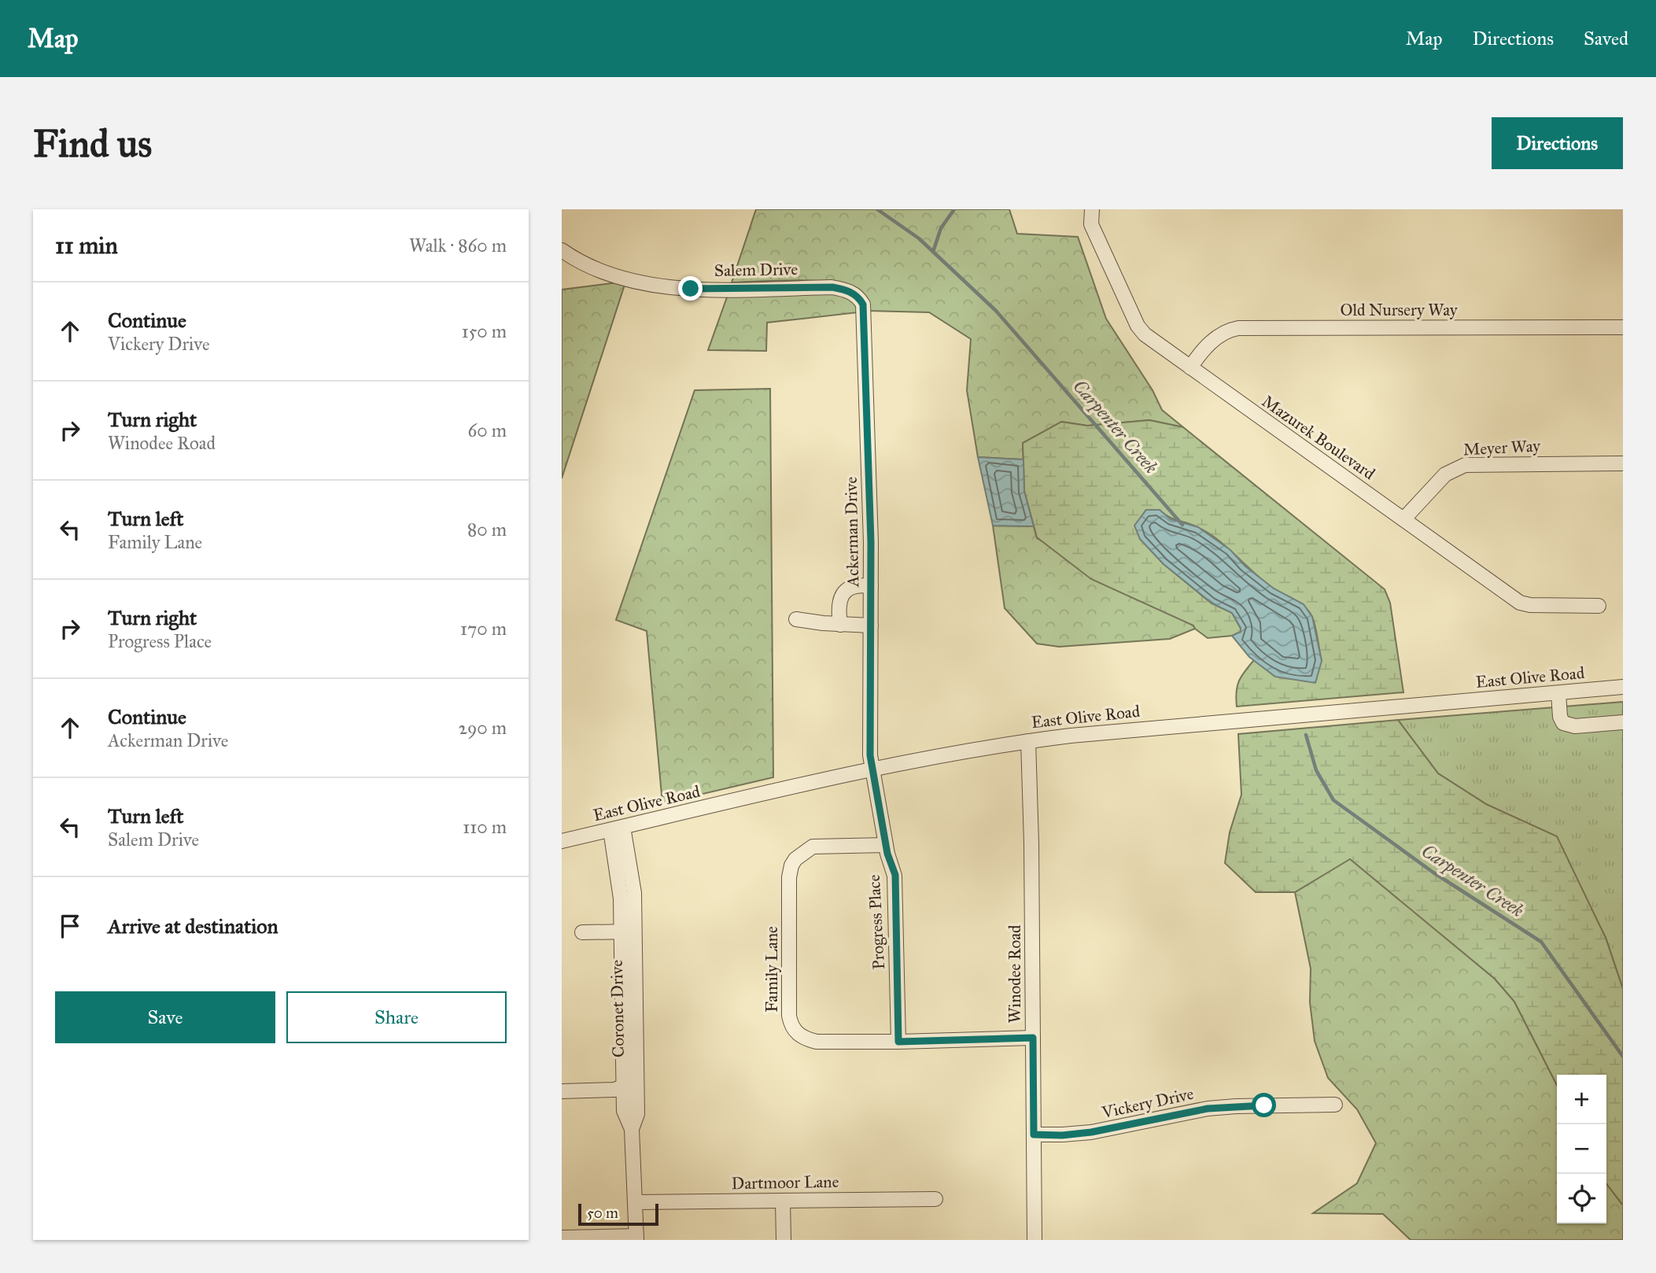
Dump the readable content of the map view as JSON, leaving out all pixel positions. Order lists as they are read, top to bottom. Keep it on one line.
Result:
{"streets":{"street":["Salem Drive","Old Nursery Way","Mazurek Boulevard","Meyer Way","Ackerman Drive","East Olive Road","Progress Place","Family Lane","Winodee Road","Coronet Drive","Vickery Drive","Dartmoor Lane"]},"crossings":[["Salem Drive","Ackerman Drive"],["Old Nursery Way","Mazurek Boulevard"],["Mazurek Boulevard","Meyer Way"],["Ackerman Drive","East Olive Road"],["Ackerman Drive","Progress Place"],["East Olive Road","Progress Place"],["East Olive Road","Winodee Road"],["East Olive Road","Coronet Drive"],["Progress Place","Family Lane"],["Family Lane","Winodee Road"],["Winodee Road","Vickery Drive"],["Coronet Drive","Dartmoor Lane"]],"water":["Carpenter Creek"],"scale_bar":"50 m","page":{"header":"Map","nav":["Map","Directions","Saved"],"buttons":["Directions",["Save","Share"]],"title":"Find us","heading":["11 min","Walk · 860 m"],"list":[["Continue","Vickery Drive","150 m"],["Turn right","Winodee Road","60 m"],["Turn left","Family Lane","80 m"],["Turn right","Progress Place","170 m"],["Continue","Ackerman Drive","290 m"],["Turn left","Salem Drive","110 m"],"Arrive at destination"],"map_buttons":["+","−"],"scale":"50 m"}}
